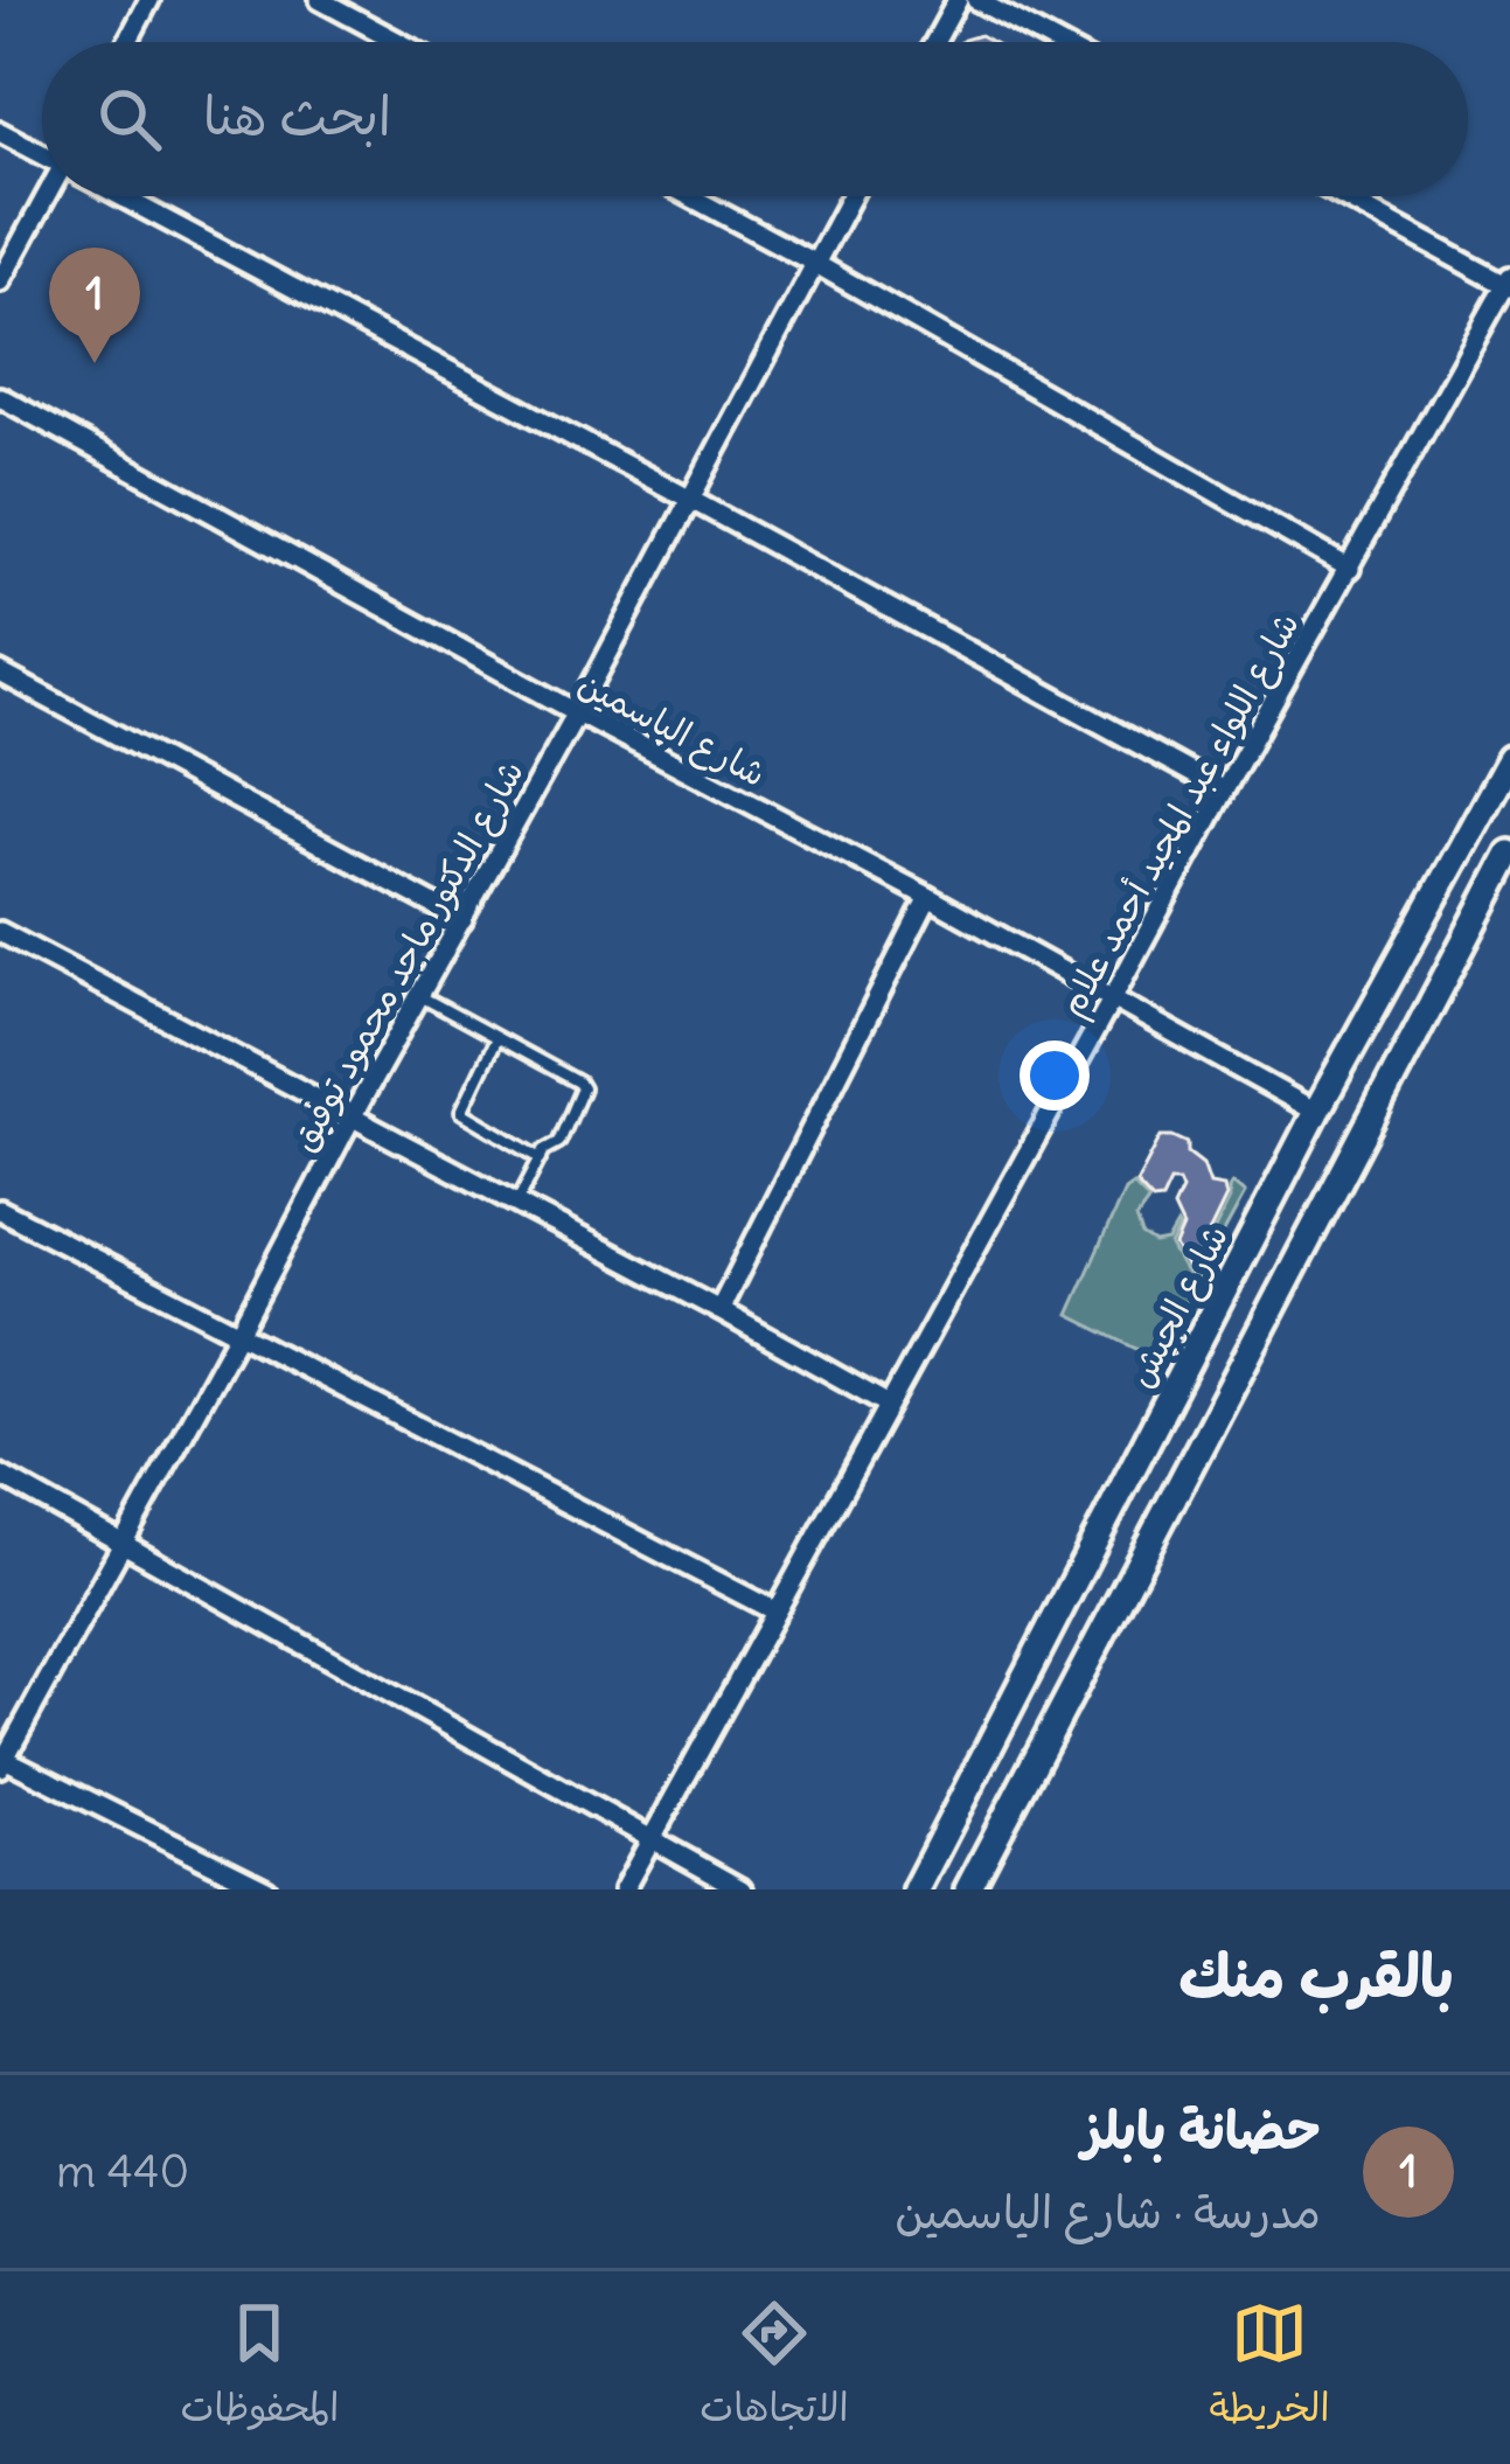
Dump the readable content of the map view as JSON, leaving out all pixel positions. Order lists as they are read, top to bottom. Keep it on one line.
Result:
{"streets":{"street":["شارع الياسمين","شارع اللواء عبد المجيد أحمد علام","شارع الدكتور ماجد محمود توفيق","شارع الجيش"]},"crossings":[["شارع الياسمين","شارع اللواء عبد المجيد أحمد علام"],["شارع الياسمين","شارع الدكتور ماجد محمود توفيق"],["شارع الياسمين","شارع الجيش"]],"page":{"search":"ابحث هنا","pins":"1","heading":"بالقرب منك","list":[{"mark":"1","name":"حضانة بابلز","note":"مدرسة · شارع الياسمين","value":"440 m"}],"nav":["الخريطة","الاتجاهات","المحفوظات"]}}
